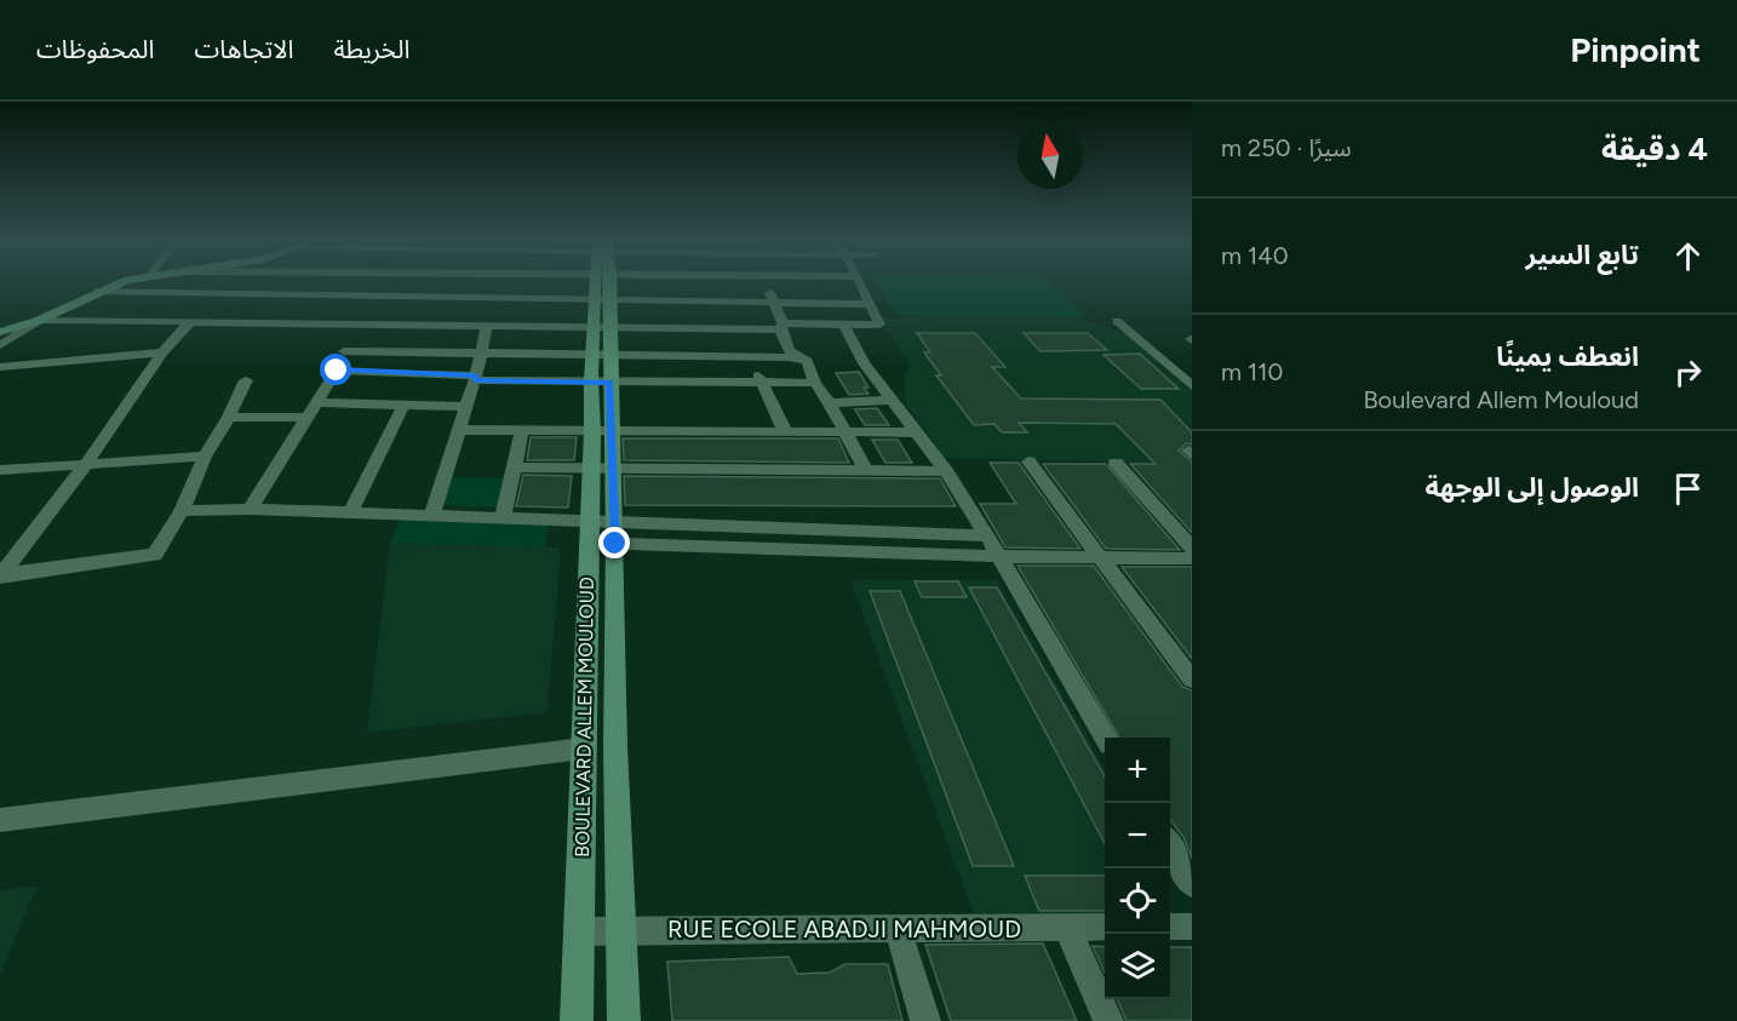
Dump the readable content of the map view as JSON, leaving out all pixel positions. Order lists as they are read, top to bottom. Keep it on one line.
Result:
{"streets":{"main road":["BOULEVARD ALLEM MOULOUD"],"street":["RUE ECOLE ABADJI MAHMOUD"]},"crossings":[["BOULEVARD ALLEM MOULOUD","RUE ECOLE ABADJI MAHMOUD"]],"north":"top","page":{"header":"Pinpoint","nav":["الخريطة","الاتجاهات","المحفوظات"],"heading":["4 دقيقة","سيرًا · 250 m"],"list":[["تابع السير","140 m"],["انعطف يمينًا","Boulevard Allem Mouloud","110 m"],"الوصول إلى الوجهة"],"map_buttons":["+","−"]}}
